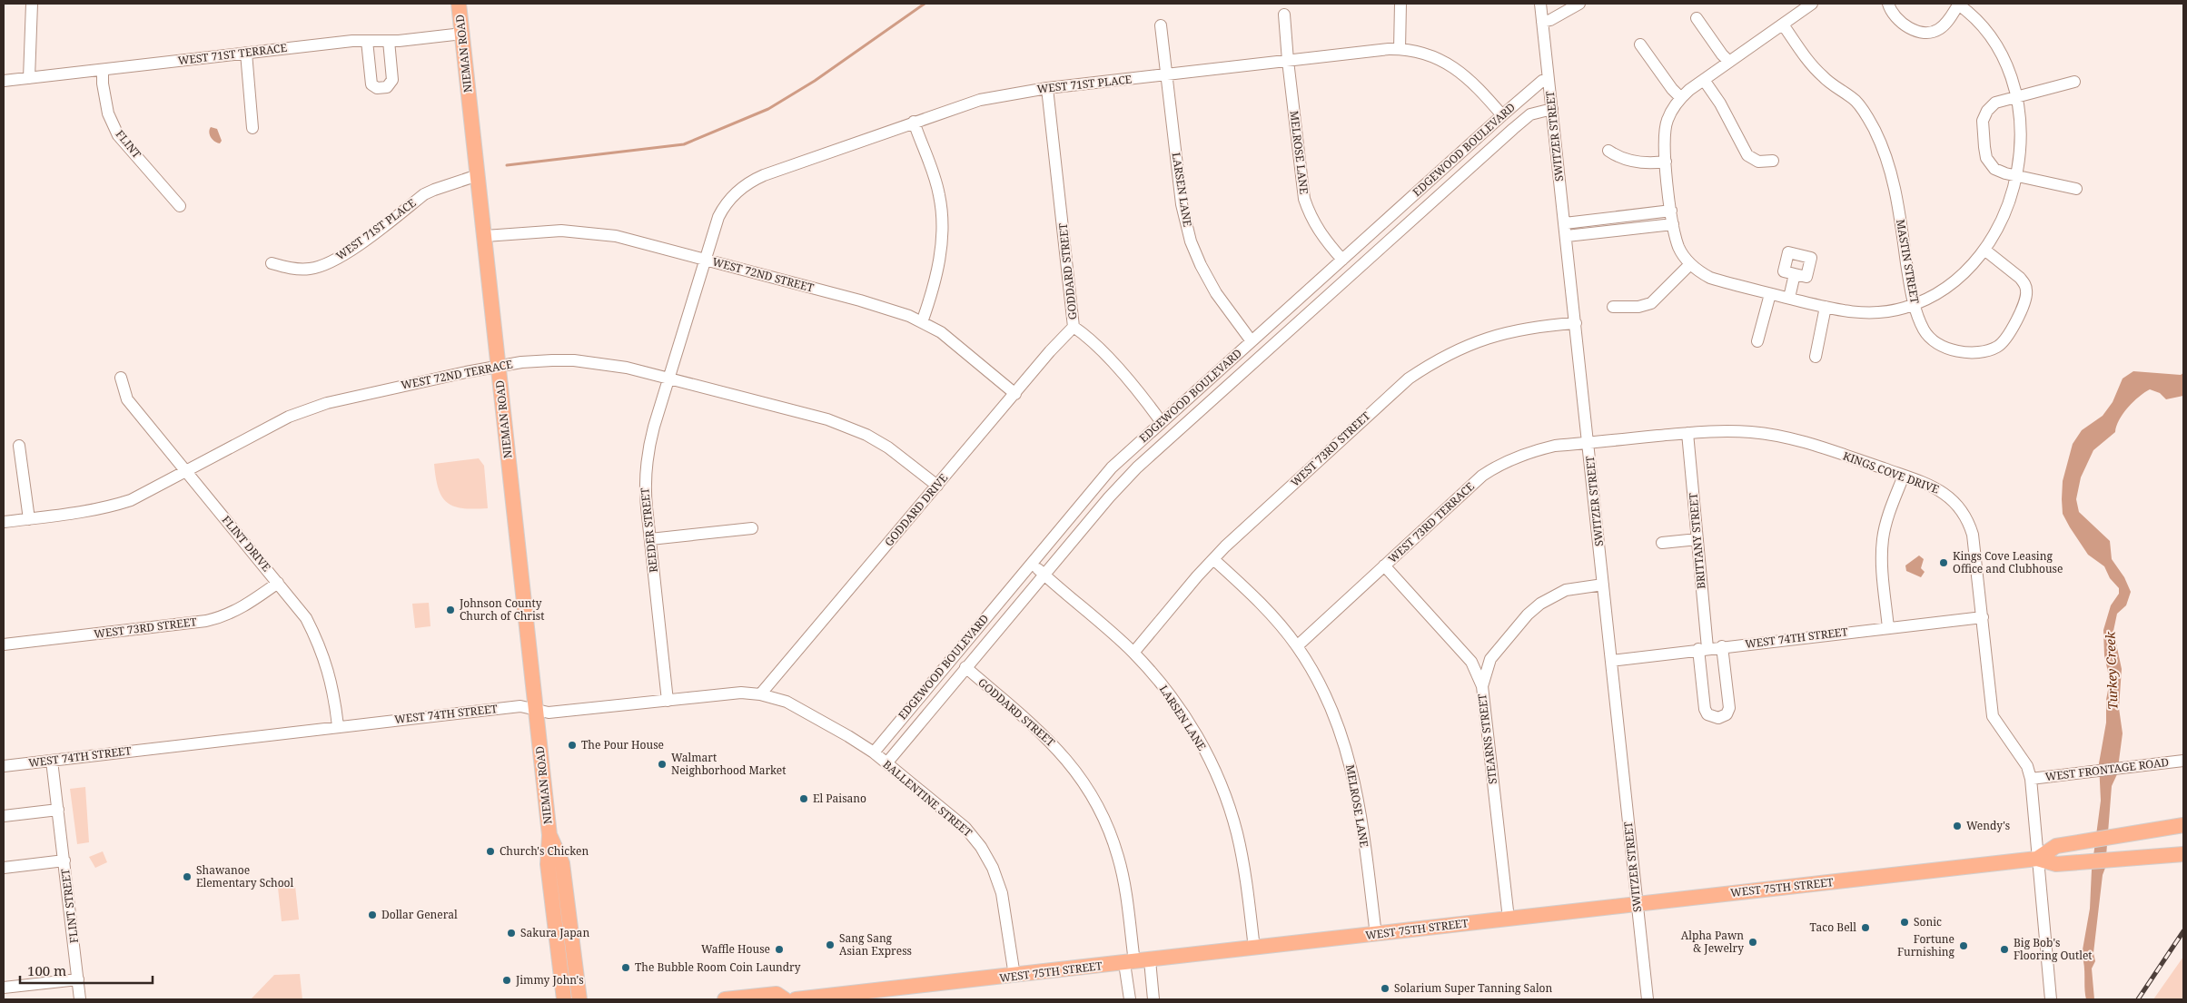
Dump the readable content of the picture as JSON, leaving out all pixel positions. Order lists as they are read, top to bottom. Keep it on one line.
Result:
{"streets":{"main road":["NIEMAN ROAD","WEST 75TH STREET"],"street":["WEST 71ST TERRACE","WEST 71ST PLACE","SWITZER STREET","FLINT","EDGEWOOD BOULEVARD","MELROSE LANE","LARSEN LANE","MASTIN STREET","GODDARD STREET","WEST 72ND STREET","WEST 72ND TERRACE","WEST 73RD STREET","KINGS COVE DRIVE","GODDARD DRIVE","WEST 73RD TERRACE","REEDER STREET","BRITTANY STREET","FLINT DRIVE","WEST 74TH STREET","STEARNS STREET","WEST FRONTAGE ROAD","BALLENTINE STREET","FLINT STREET"]},"crossings":[["NIEMAN ROAD","WEST 71ST TERRACE"],["NIEMAN ROAD","WEST 71ST PLACE"],["NIEMAN ROAD","WEST 72ND STREET"],["NIEMAN ROAD","WEST 72ND TERRACE"],["NIEMAN ROAD","WEST 74TH STREET"],["WEST 71ST TERRACE","FLINT"],["WEST 71ST PLACE","EDGEWOOD BOULEVARD"],["WEST 71ST PLACE","MELROSE LANE"],["WEST 71ST PLACE","LARSEN LANE"],["WEST 71ST PLACE","GODDARD STREET"],["WEST 71ST PLACE","WEST 72ND STREET"],["WEST 71ST PLACE","REEDER STREET"],["SWITZER STREET","EDGEWOOD BOULEVARD"],["SWITZER STREET","WEST 73RD STREET"],["SWITZER STREET","KINGS COVE DRIVE"],["SWITZER STREET","WEST 73RD TERRACE"],["SWITZER STREET","WEST 74TH STREET"],["SWITZER STREET","WEST 75TH STREET"],["EDGEWOOD BOULEVARD","MELROSE LANE"],["EDGEWOOD BOULEVARD","LARSEN LANE"],["EDGEWOOD BOULEVARD","GODDARD STREET"],["EDGEWOOD BOULEVARD","WEST 74TH STREET"],["EDGEWOOD BOULEVARD","BALLENTINE STREET"],["MELROSE LANE","WEST 73RD STREET"],["MELROSE LANE","WEST 73RD TERRACE"],["MELROSE LANE","WEST 75TH STREET"],["LARSEN LANE","WEST 73RD STREET"],["LARSEN LANE","WEST 75TH STREET"],["GODDARD STREET","GODDARD DRIVE"],["GODDARD STREET","WEST 75TH STREET"],["WEST 72ND STREET","GODDARD DRIVE"],["WEST 72ND STREET","REEDER STREET"],["WEST 72ND TERRACE","GODDARD DRIVE"],["WEST 72ND TERRACE","REEDER STREET"],["WEST 72ND TERRACE","FLINT DRIVE"],["WEST 73RD STREET","FLINT DRIVE"],["KINGS COVE DRIVE","WEST 73RD TERRACE"],["KINGS COVE DRIVE","BRITTANY STREET"],["KINGS COVE DRIVE","WEST 74TH STREET"],["KINGS COVE DRIVE","WEST FRONTAGE ROAD"],["KINGS COVE DRIVE","WEST 75TH STREET"],["GODDARD DRIVE","WEST 74TH STREET"],["WEST 73RD TERRACE","STEARNS STREET"],["REEDER STREET","WEST 74TH STREET"],["BRITTANY STREET","WEST 74TH STREET"],["FLINT DRIVE","WEST 74TH STREET"],["WEST 74TH STREET","BALLENTINE STREET"],["WEST 74TH STREET","FLINT STREET"],["STEARNS STREET","WEST 75TH STREET"],["BALLENTINE STREET","WEST 75TH STREET"]],"water":["Turkey Creek"],"places":["Kings Cove Leasing Office and Clubhouse","Johnson County Church of Christ","The Pour House","Walmart Neighborhood Market","El Paisano","Wendy's","Church's Chicken","Shawanoe Elementary School","Dollar General","Sonic","Taco Bell","Sakura Japan","Alpha Pawn & Jewelry","Sang Sang Asian Express","Fortune Furnishing","Waffle House","Big Bob's Flooring Outlet","The Bubble Room Coin Laundry","Jimmy John's","Solarium Super Tanning Salon"],"scale_bar":"100 m"}
